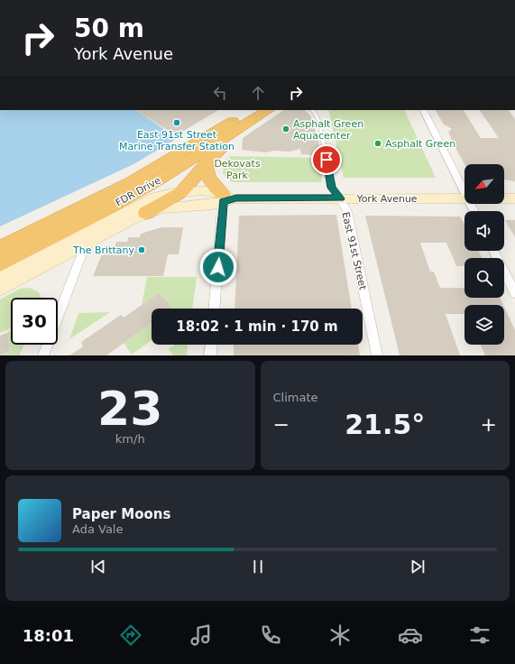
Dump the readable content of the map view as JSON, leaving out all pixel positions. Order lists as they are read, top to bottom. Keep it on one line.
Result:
{"streets":{"highway":["FDR Drive"],"main road":["York Avenue"],"street":["East 91st Street"]},"crossings":[["York Avenue","East 91st Street"]],"parks":["Dekovats Park"],"places":["East 91st Street Marine Transfer Station","Asphalt Green Aquacenter","Asphalt Green","The Brittany"],"north":"bottom left","page":{"turn":["50 m","York Avenue"],"limit":"30","trip":"18:02 · 1 min · 170 m","tile":[["23","km/h"],"Climate"],"heat":["−","21.5°","+"],"song":["Paper Moons","Ada Vale"],"tabs":"18:01"}}
